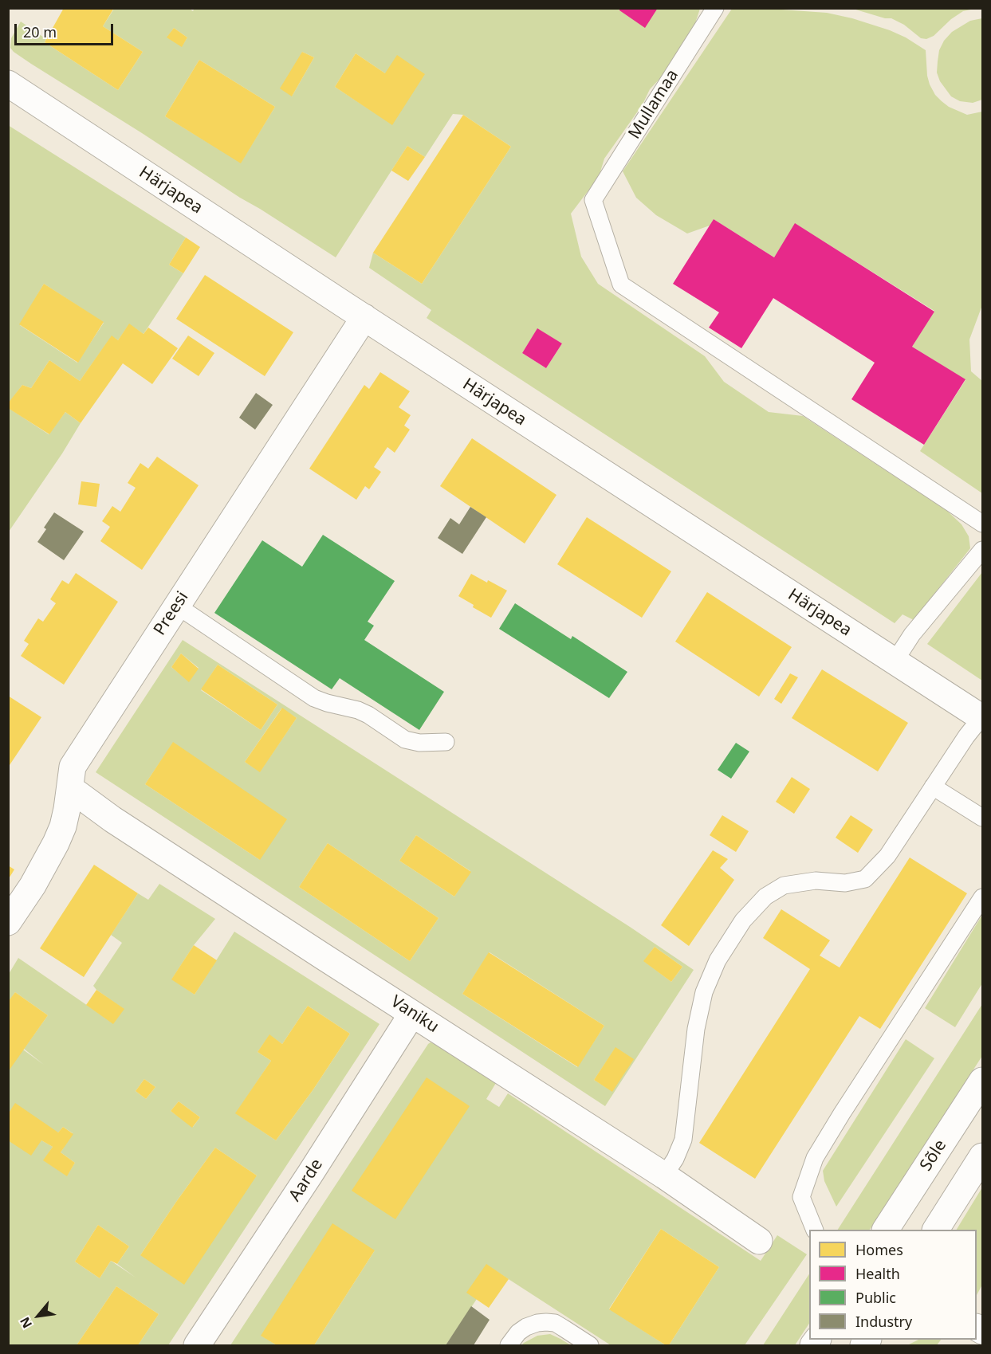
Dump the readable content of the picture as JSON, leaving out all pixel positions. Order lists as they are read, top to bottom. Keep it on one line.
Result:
{"streets":{"street":["Härjapea","Preesi","Vaniku","Sõle","Aarde"],"lane":["Mullamaa"]},"crossings":[["Härjapea","Preesi"],["Preesi","Vaniku"],["Vaniku","Aarde"]],"legend":["Homes","Health","Public","Industry"],"scale_bar":"20 m","north":"bottom left"}
